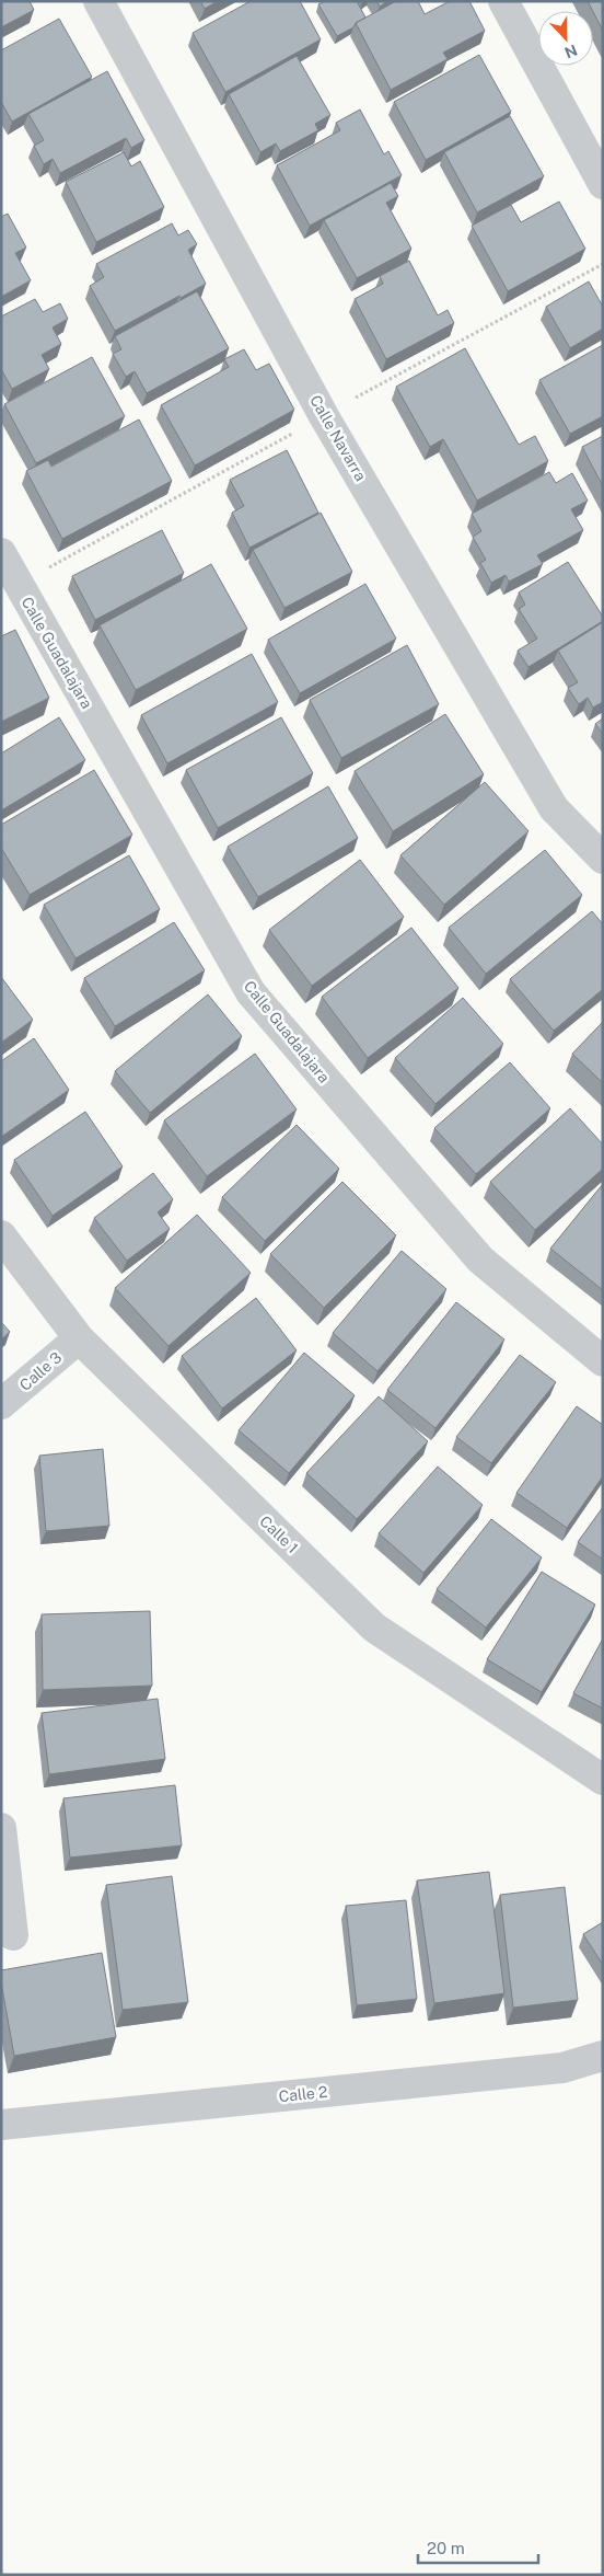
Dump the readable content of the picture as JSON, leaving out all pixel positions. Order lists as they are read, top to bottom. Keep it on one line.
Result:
{"streets":{"street":["Calle Navarra","Calle Guadalajara","Calle 3","Calle 1","Calle 2"]},"crossings":[["Calle 3","Calle 1"]],"scale_bar":"20 m","north":"bottom"}
